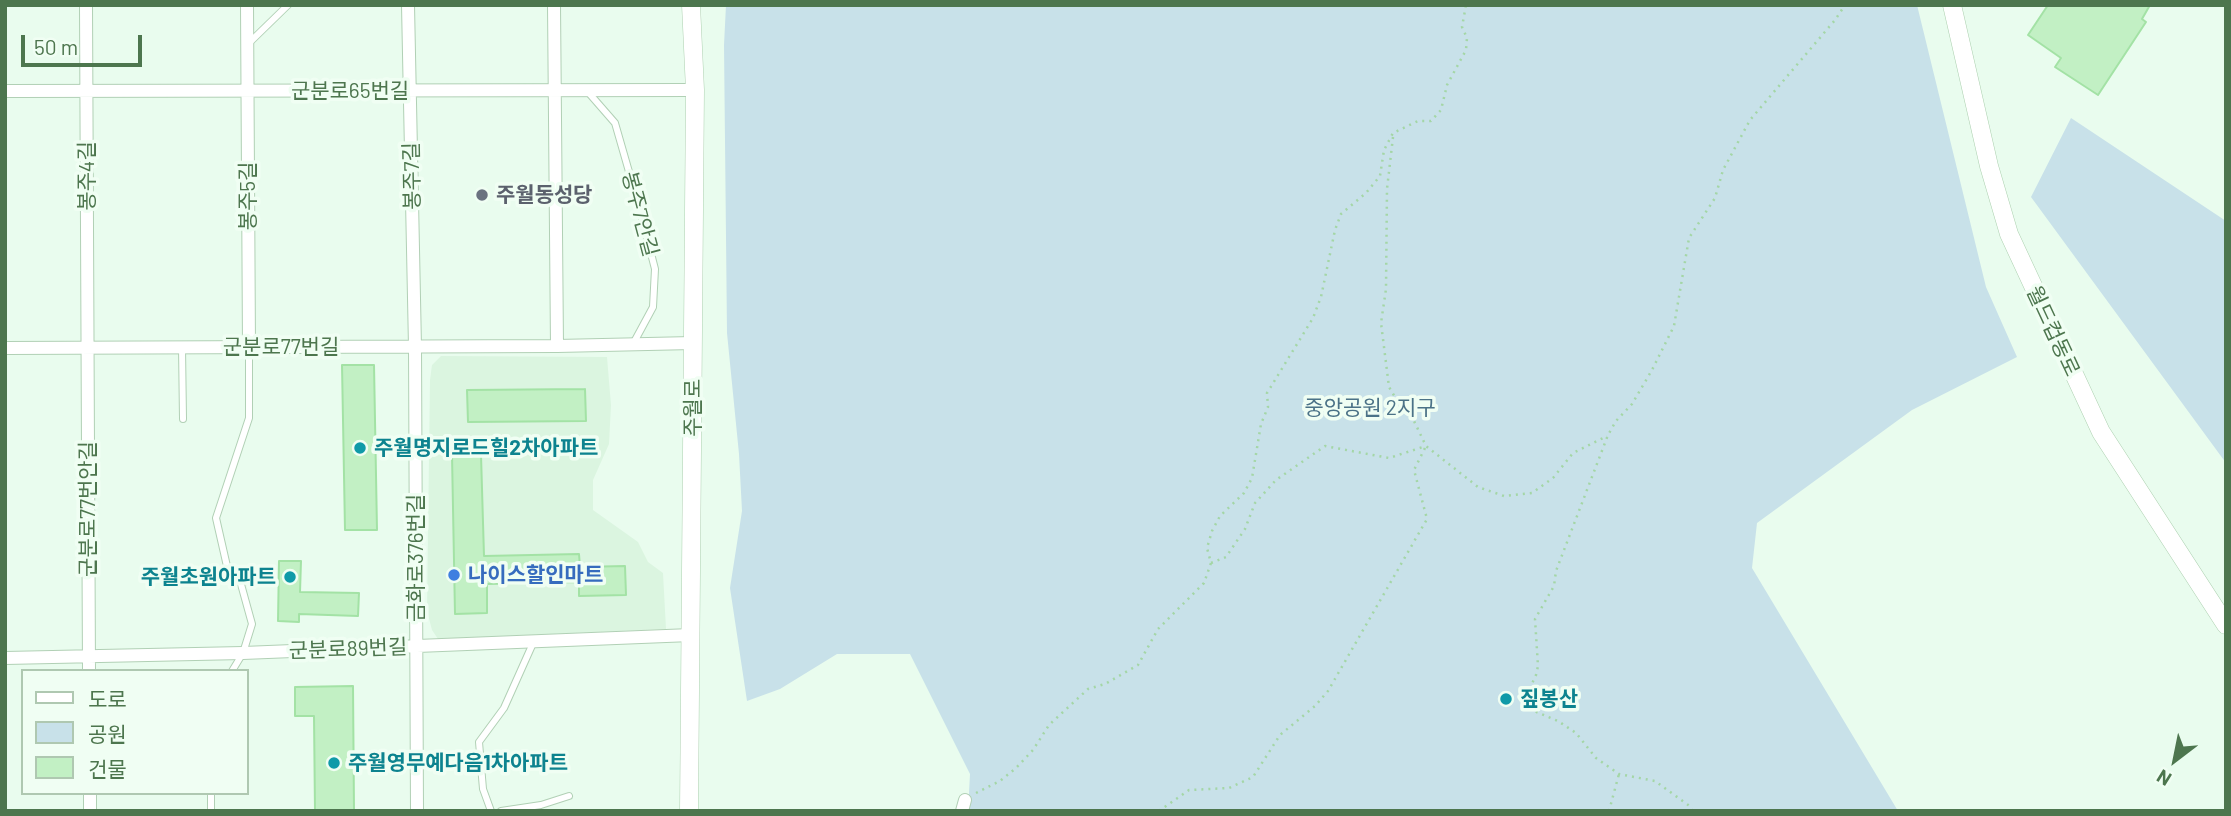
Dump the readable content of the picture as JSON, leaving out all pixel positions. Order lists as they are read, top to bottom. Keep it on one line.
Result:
{"streets":{"street":["군분로65번길","봉주4길","봉주7길","봉주5길","월드컵동로","군분로77번길","주월로","군분로77번안길","금화로376번길","군분로89번길"],"lane":["봉주7안길"]},"crossings":[["군분로65번길","봉주4길"],["군분로65번길","봉주7길"],["군분로65번길","봉주5길"],["군분로65번길","봉주7안길"],["군분로65번길","주월로"],["봉주4길","군분로77번길"],["봉주4길","군분로77번안길"],["봉주7길","군분로77번길"],["봉주7길","금화로376번길"],["봉주5길","군분로77번길"],["봉주7안길","군분로77번길"],["군분로77번길","주월로"],["군분로77번길","군분로77번안길"],["군분로77번길","금화로376번길"],["주월로","군분로89번길"],["군분로77번안길","군분로89번길"],["금화로376번길","군분로89번길"]],"parks":["중앙공원 2지구"],"places":["주월동성당","주월명지로드힐2차아파트","나이스할인마트","주월초원아파트","짚봉산","주월영무예다음1차아파트"],"legend":["도로","공원","건물"],"scale_bar":"50 m","north":"bottom left"}
